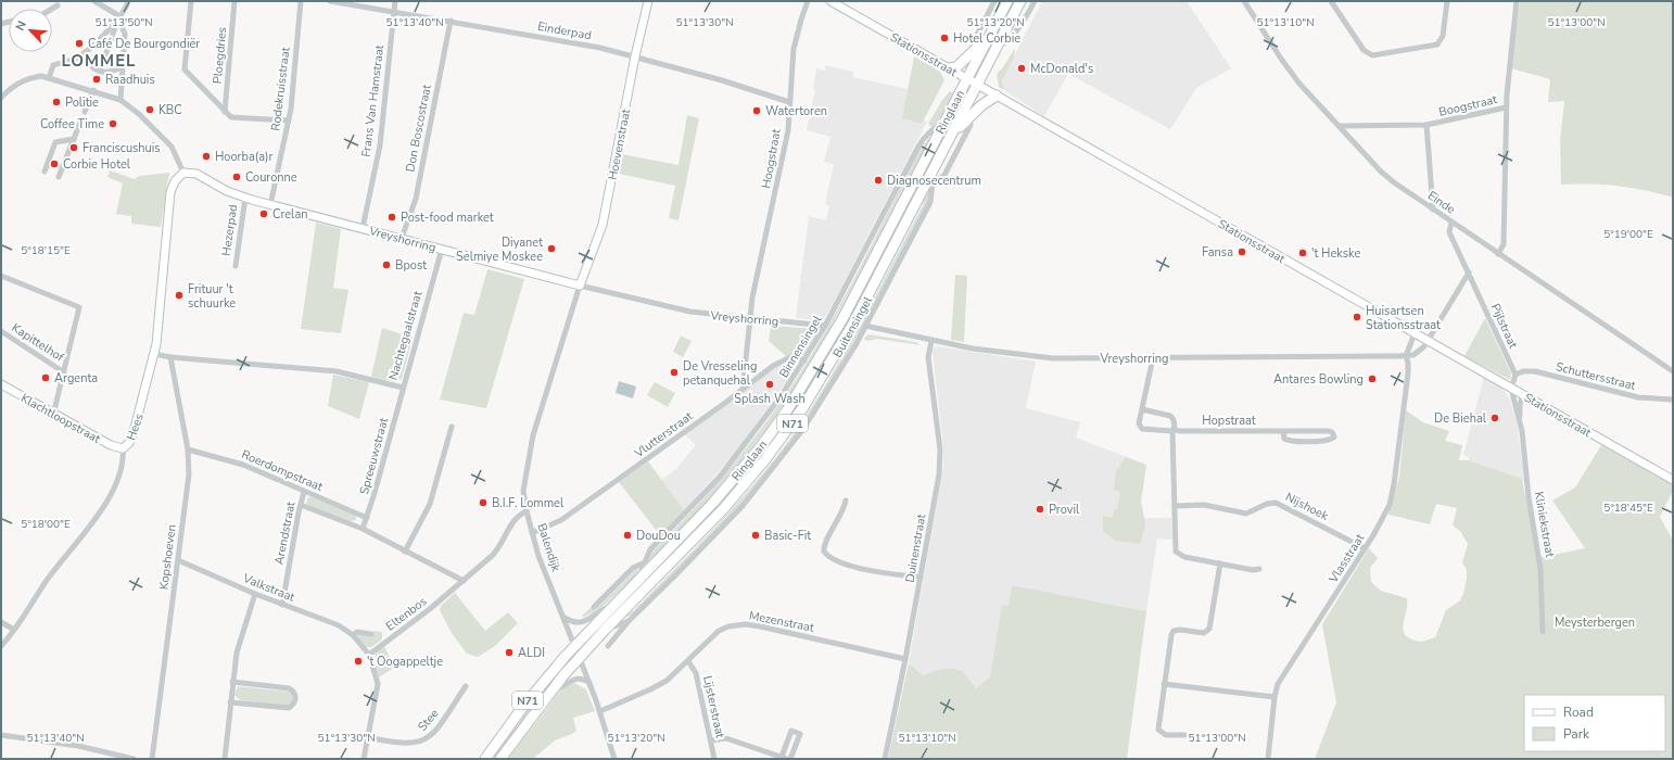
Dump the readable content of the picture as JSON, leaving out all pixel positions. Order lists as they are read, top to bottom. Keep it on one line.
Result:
{"streets":{"highway":["Ringlaan","N71"],"main road":["Stationsstraat","Hoevenstraat","Vreyshorring","Klachtloopstraat","Hees"],"street":["Einderpad","Ploegdries","Rodekruisstraat","Frans Van Hamstraat","Boogstraat","Don Boscostraat","Hoogstraat","Einde","Hezerpad","Pijlstraat","Buitensingel","Nachtegaalstraat","Kapittelhof","Binnensingel","Schuttersstraat","Hopstraat","Vlutterstraat","Spreeuwstraat","Roerdompstraat","Nijshoek","Kliniekstraat","Arendstraat","Balendijk","Duinenstraat","Kopshoeven","Vlasstraat","Valkstraat","Eltenbos","Mezenstraat","Lijsterstraat","Stee"]},"crossings":[["Einderpad","Frans Van Hamstraat"],["Einderpad","Don Boscostraat"],["Einderpad","Hoevenstraat"],["Einderpad","Hoogstraat"],["Stationsstraat","Ringlaan"],["Stationsstraat","Kliniekstraat"],["Ploegdries","Rodekruisstraat"],["Rodekruisstraat","Vreyshorring"],["Frans Van Hamstraat","Vreyshorring"],["Boogstraat","Einde"],["Ringlaan","Buitensingel"],["Ringlaan","Binnensingel"],["Ringlaan","Balendijk"],["Don Boscostraat","Vreyshorring"],["Hoevenstraat","Vreyshorring"],["Hoevenstraat","Balendijk"],["Hoogstraat","Vreyshorring"],["Hoogstraat","Vlutterstraat"],["Einde","Pijlstraat"],["Hezerpad","Vreyshorring"],["Vreyshorring","Buitensingel"],["Vreyshorring","Nachtegaalstraat"],["Vreyshorring","Binnensingel"],["Vreyshorring","Hees"],["Vreyshorring","Balendijk"],["Vreyshorring","Duinenstraat"],["Vreyshorring","Vlasstraat"],["Pijlstraat","Schuttersstraat"],["Nachtegaalstraat","Hees"],["Nachtegaalstraat","Spreeuwstraat"],["Nachtegaalstraat","Kopshoeven"],["Binnensingel","Vlutterstraat"],["Klachtloopstraat","Hees"],["Vlutterstraat","Balendijk"],["Spreeuwstraat","Roerdompstraat"],["Roerdompstraat","Arendstraat"],["Roerdompstraat","Kopshoeven"],["Roerdompstraat","Eltenbos"],["Nijshoek","Vlasstraat"],["Arendstraat","Valkstraat"],["Balendijk","Eltenbos"],["Balendijk","Mezenstraat"],["Duinenstraat","Mezenstraat"],["Kopshoeven","Valkstraat"],["Valkstraat","Eltenbos"],["Mezenstraat","Lijsterstraat"]],"districts":["LOMMEL"],"parks":["Meysterbergen"],"places":["Hotel Corbie","Café De Bourgondiër","McDonald's","Raadhuis","Politie","KBC","Watertoren","Coffee Time","Franciscushuis","Hoorba(a)r","Corbie Hotel","Couronne","Diagnosecentrum","Crelan","Post-food market","Diyanet Selmiye Moskee","Fansa","'t Hekske","Bpost","Frituur 't schuurke","Huisartsen Stationsstraat","De Vresseling petanquehal","Argenta","Antares Bowling","Splash Wash","De Biehal","B.I.F. Lommel","Provil","DouDou","Basic-Fit","ALDI","'t Oogappeltje"],"legend":["Road","Park"],"north":"top left","coordinates":["51°13'50\"N","51°13'40\"N","51°13'30\"N","51°13'20\"N","51°13'10\"N","51°13'00\"N","5°19'00\"E","5°18'15\"E","5°18'45\"E","5°18'00\"E"]}
